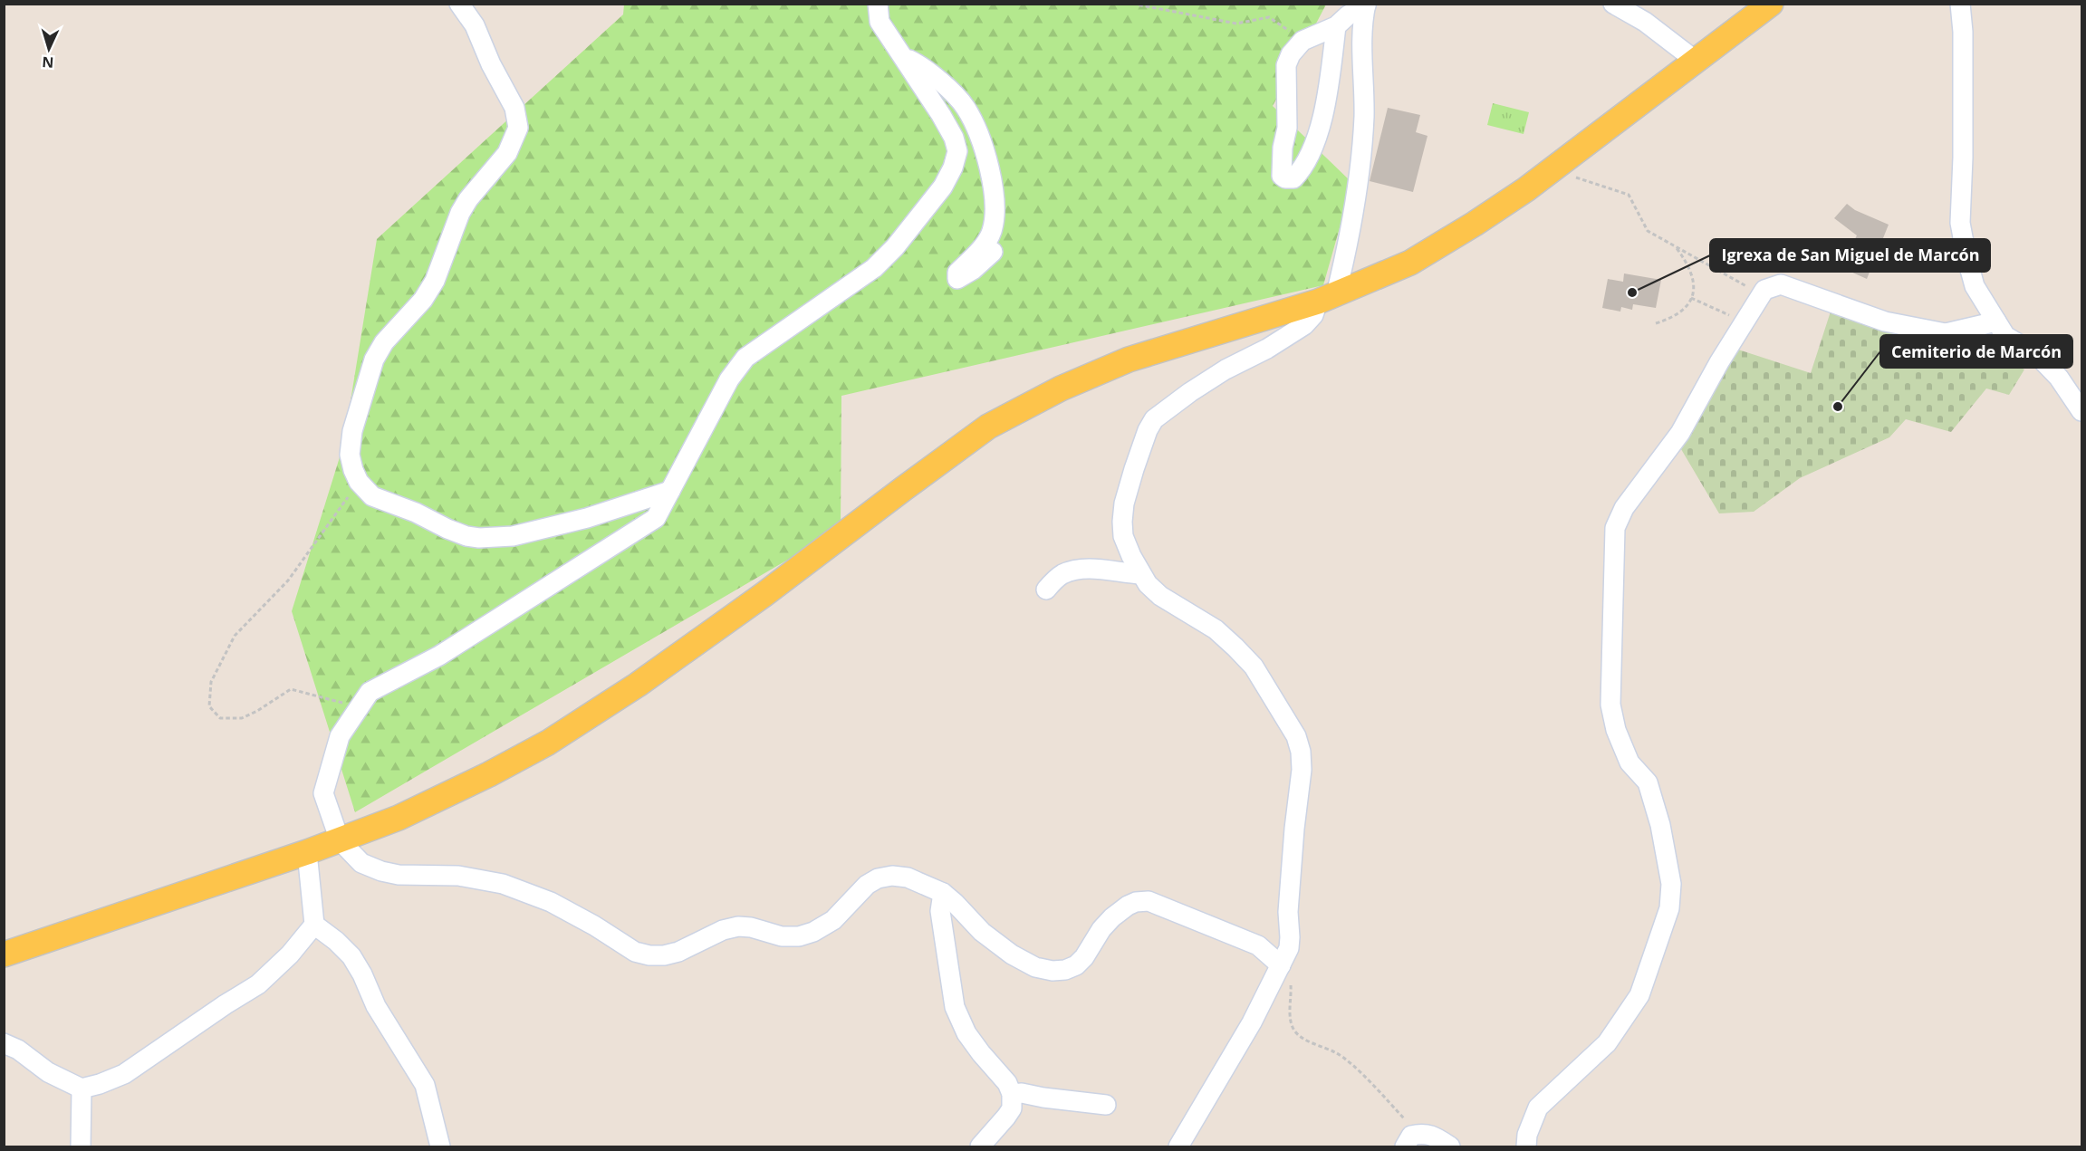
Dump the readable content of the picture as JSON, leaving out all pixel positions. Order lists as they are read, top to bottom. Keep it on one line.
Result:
{"places":["Igrexa de San Miguel de Marcón","Cemiterio de Marcón"],"north":"bottom"}
